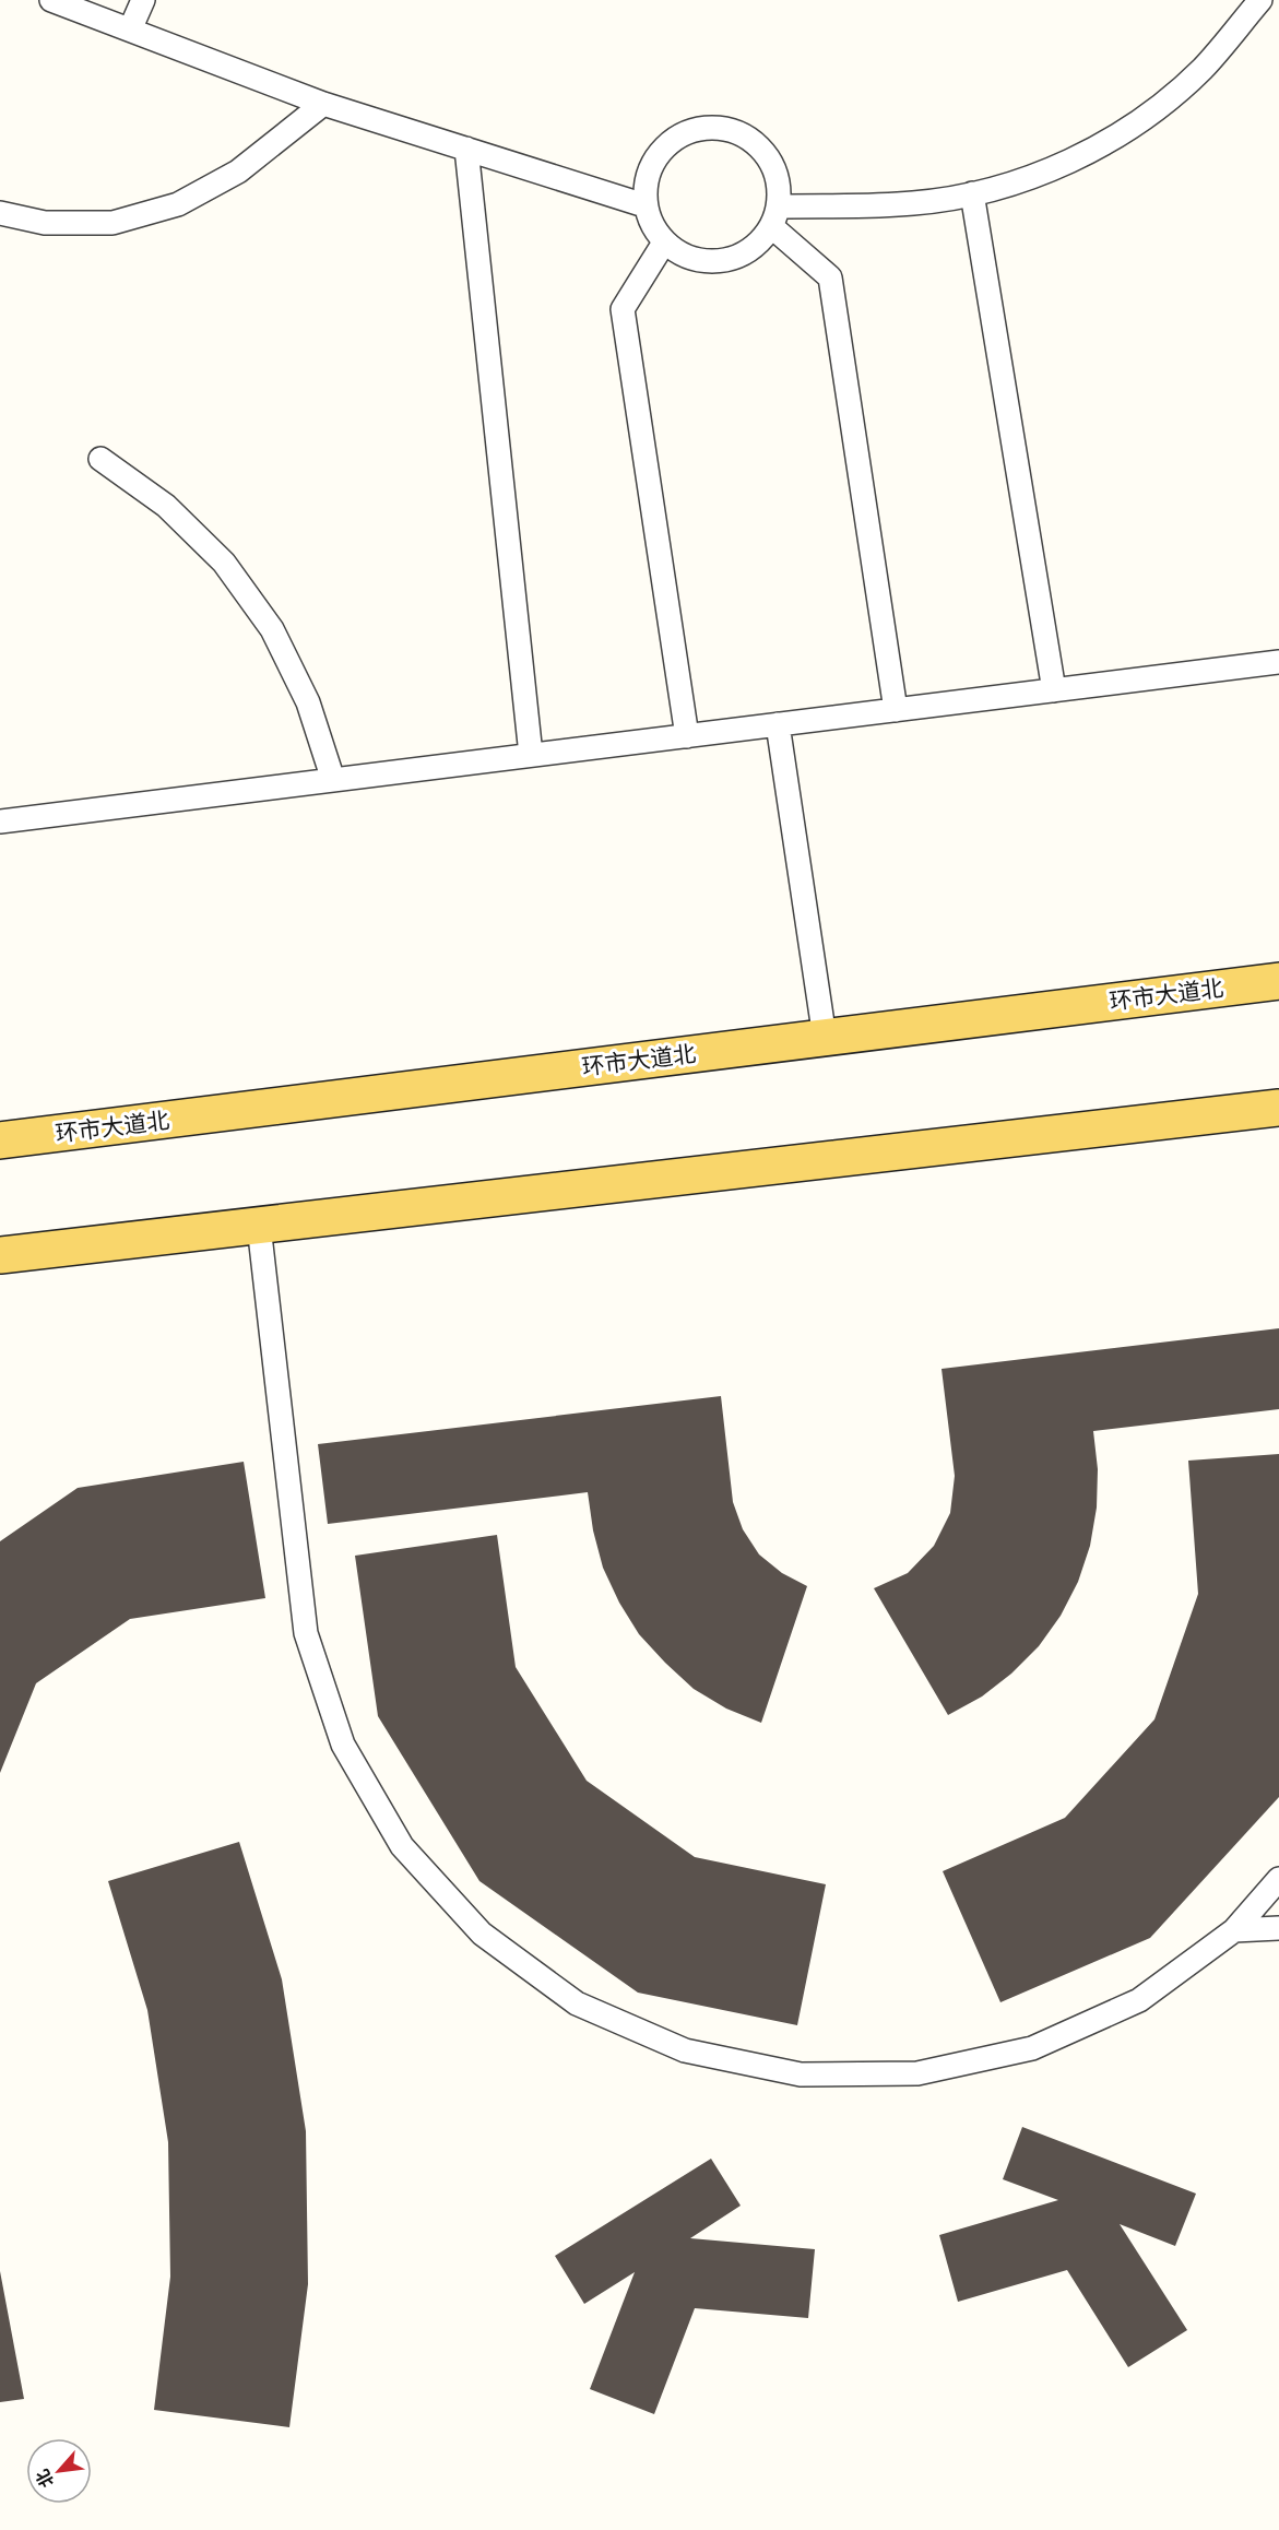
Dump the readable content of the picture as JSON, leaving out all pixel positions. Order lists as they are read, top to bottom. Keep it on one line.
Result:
{"streets":{"main road":["环市大道北"]},"north":"bottom left"}
